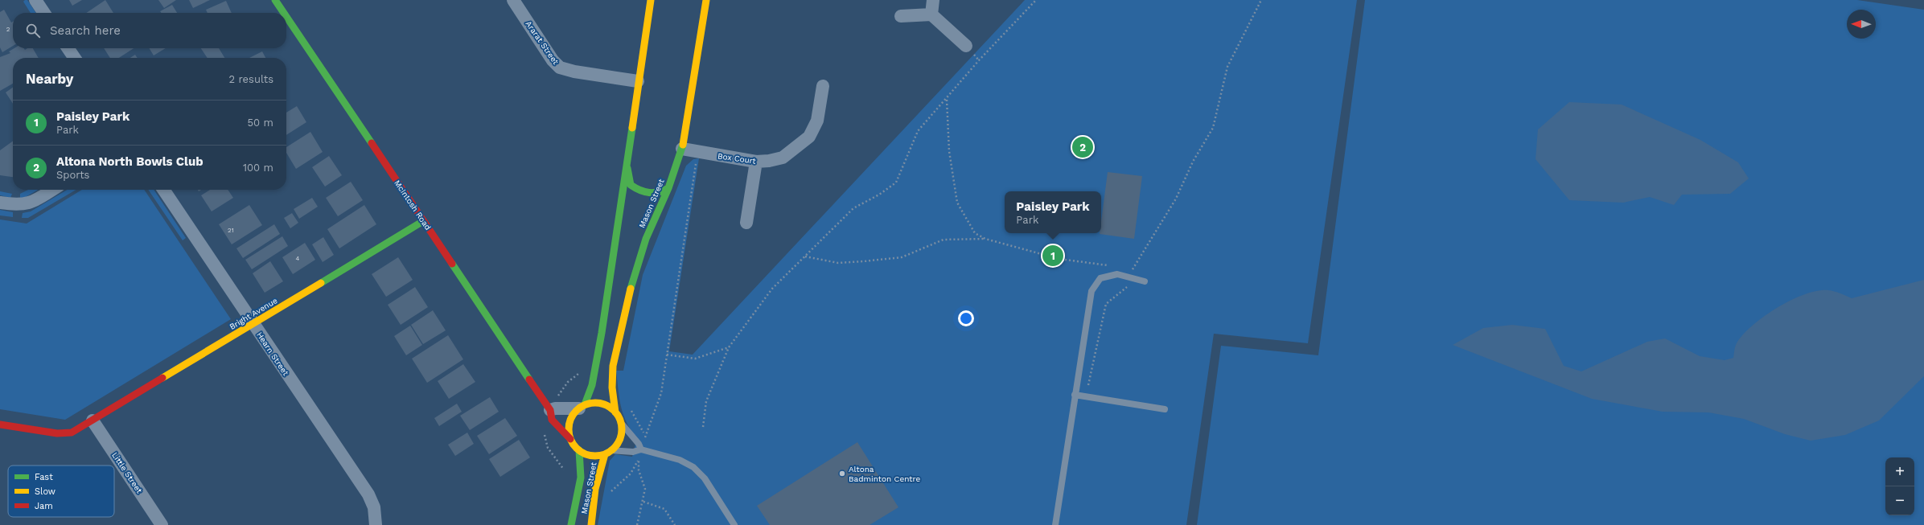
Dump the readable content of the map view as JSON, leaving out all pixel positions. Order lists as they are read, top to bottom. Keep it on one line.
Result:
{"streets":{"street":["Ararat Street","Box Court","Mason Street","McIntosh Road","Bright Avenue","Hearn Street","Little Street"]},"crossings":[["Box Court","Mason Street"],["Mason Street","McIntosh Road"],["McIntosh Road","Bright Avenue"],["Bright Avenue","Hearn Street"],["Bright Avenue","Little Street"]],"places":["Altona Badminton Centre"],"house_numbers":["2","21","4"],"legend":["Fast","Slow","Jam"],"north":"left","page":{"search":"Search here","heading":["Nearby","2 results"],"list":[{"mark":"1","name":"Paisley Park","note":"Park","value":"50 m"},{"mark":"2","name":"Altona North Bowls Club","note":"Sports","value":"100 m"}],"pins":["2","1"],"popup":["Paisley Park","Park"],"map_buttons":["+","−"]}}
